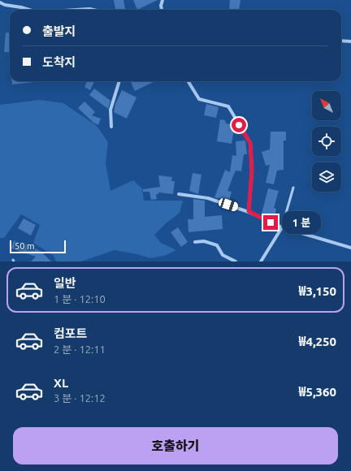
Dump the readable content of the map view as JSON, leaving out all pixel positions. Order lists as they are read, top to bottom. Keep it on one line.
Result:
{"scale_bar":"50 m","north":"top left","page":{"banner":["출발지","도착지"],"bubble":"1 분","scale":"50 m","list":[{"name":"일반","note":"1 분 · 12:10","value":"₩3,150"},{"name":"컴포트","note":"2 분 · 12:11","value":"₩4,250"},{"name":"XL","note":"3 분 · 12:12","value":"₩5,360"}],"buttons":"호출하기"}}
